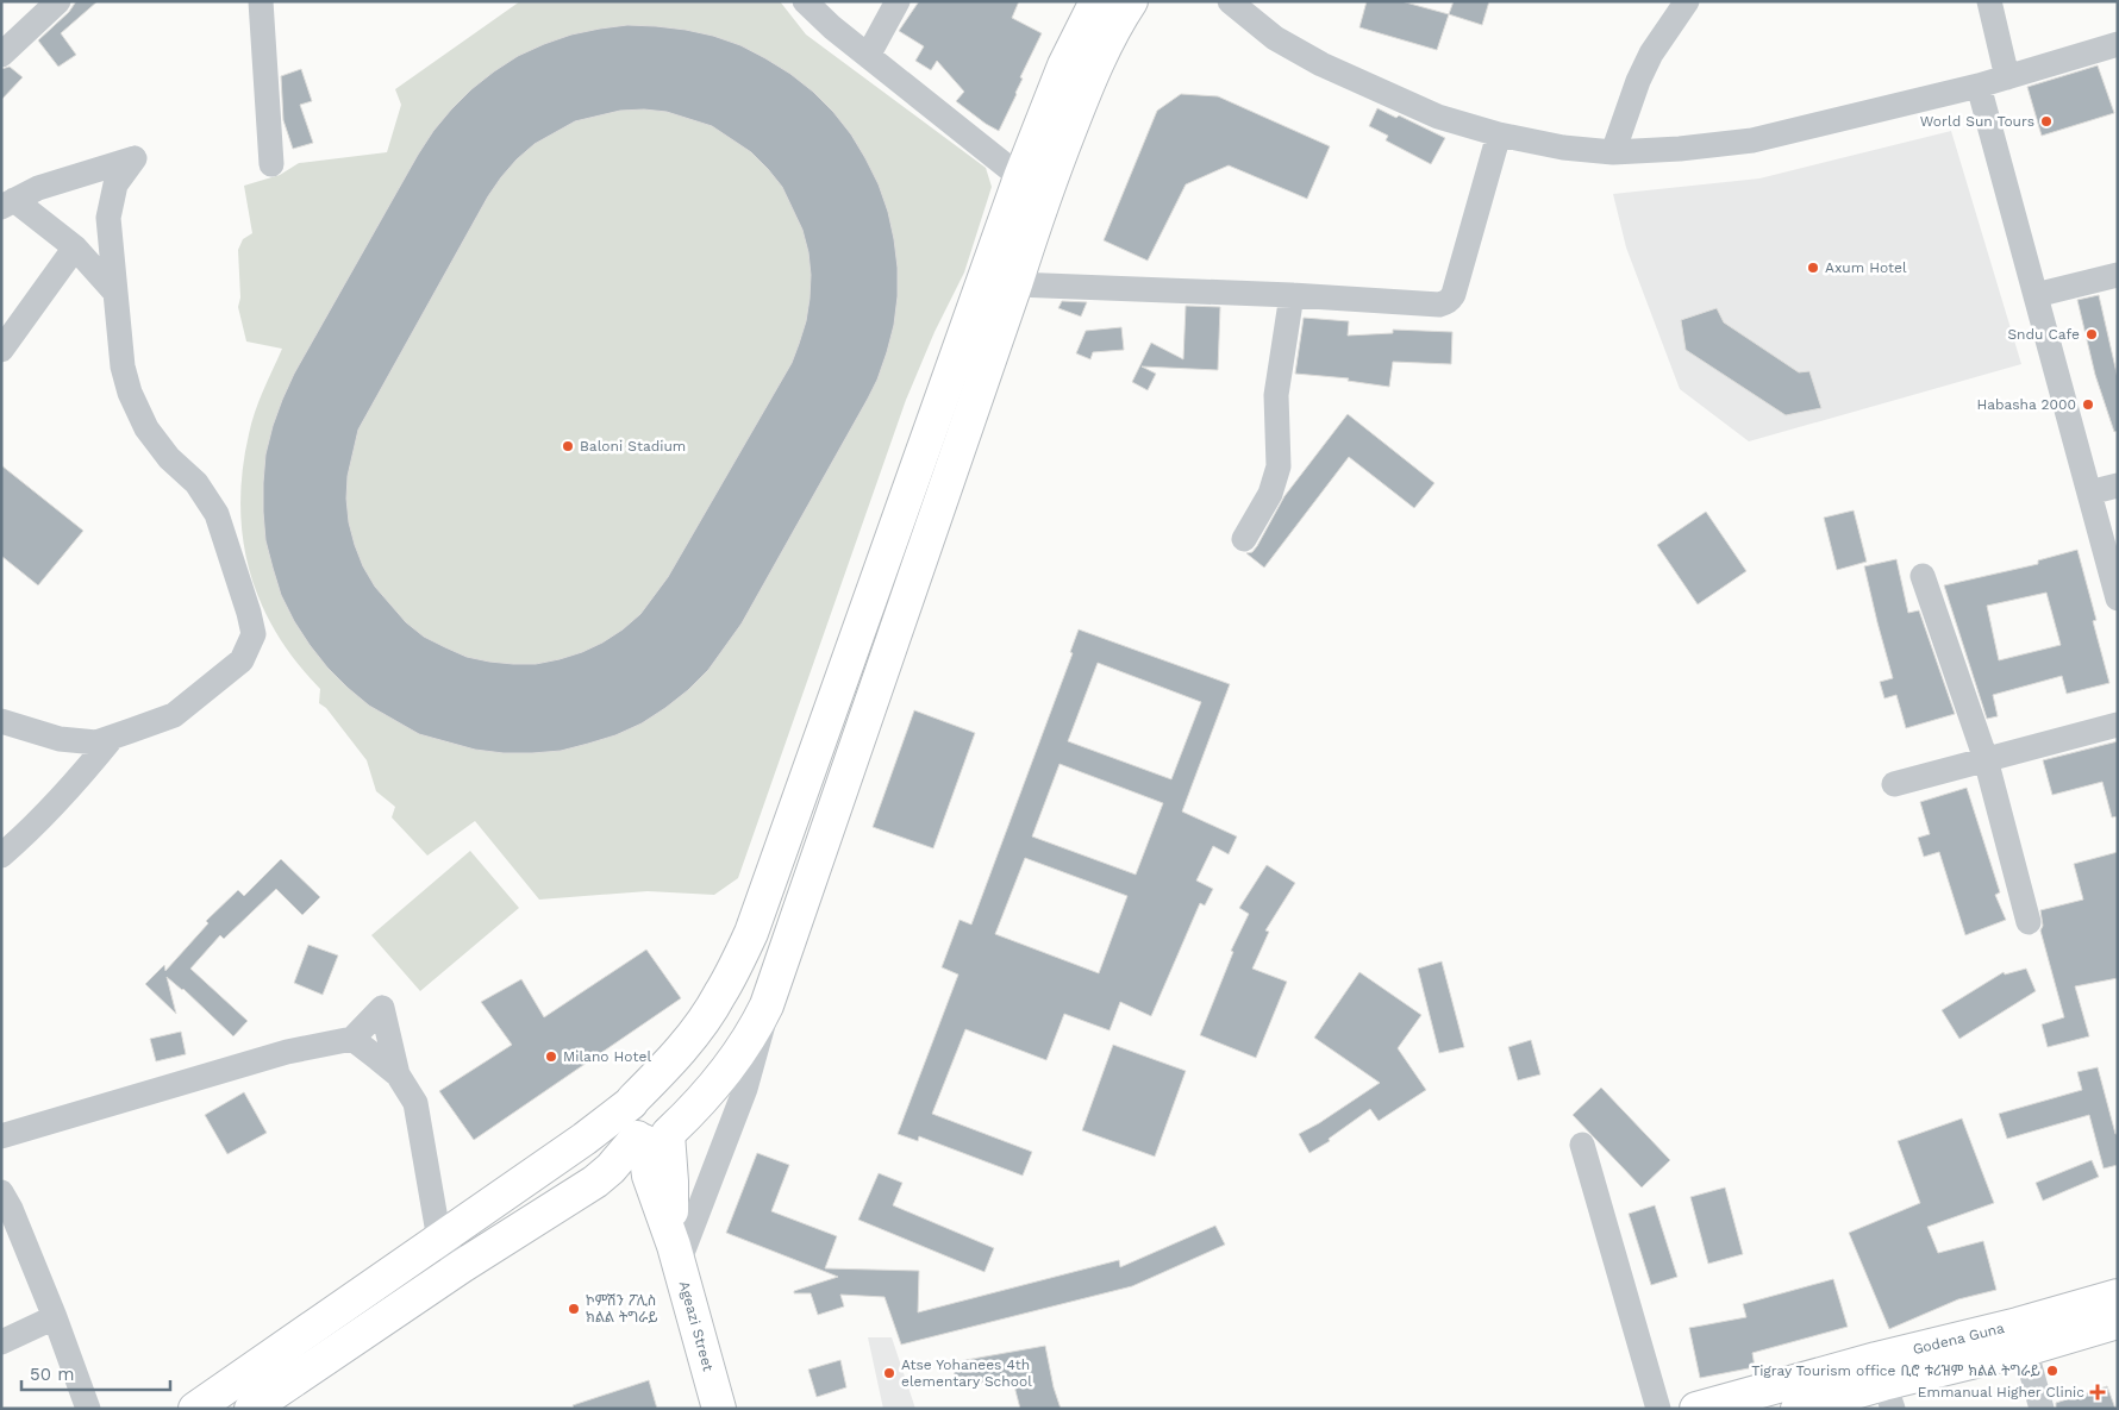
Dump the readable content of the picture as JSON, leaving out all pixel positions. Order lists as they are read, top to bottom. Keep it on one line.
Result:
{"streets":{"main road":["Ageazi Street","Godena Guna"]},"places":{"other":["World Sun Tours","Axum Hotel","Sndu Cafe","Habasha 2000","Baloni Stadium","Milano Hotel","ኮምሽን ፖሊስ ክልል ትግራይ","Tigray Tourism office ቢሮ ቱሪዝም ክልል ትግራይ","Atse Yohanees 4th elementary School"],"health":["Emmanual Higher Clinic"]},"scale_bar":"50 m"}
